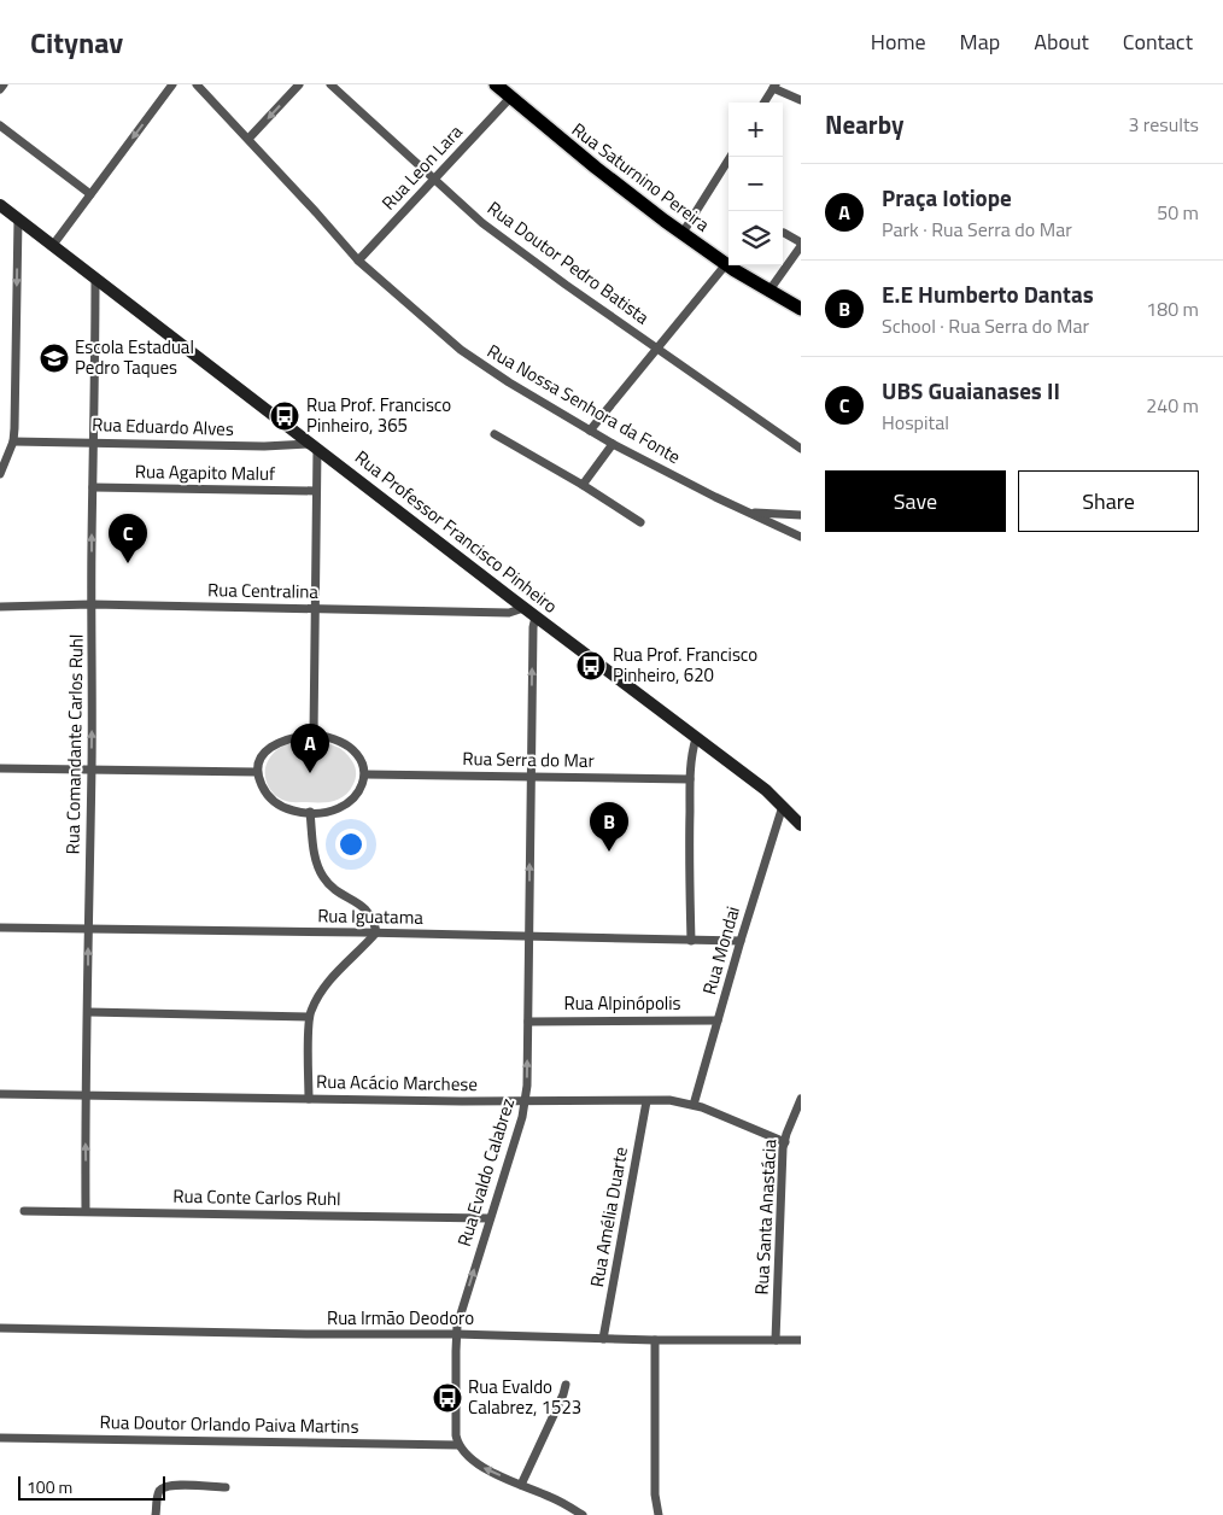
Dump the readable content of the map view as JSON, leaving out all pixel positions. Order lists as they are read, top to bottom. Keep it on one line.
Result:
{"streets":{"main road":["Rua Saturnino Pereira"],"street":["Rua Leon Lara","Rua Doutor Pedro Batista","Rua Nossa Senhora da Fonte","Rua Eduardo Alves","Rua Agapito Maluf","Rua Professor Francisco Pinheiro","Rua Centralina","Rua Comandante Carlos Ruhl","Rua Serra do Mar","Rua Iguatama","Rua Mondai","Rua Alpinópolis","Rua Acácio Marchese","Rua Evaldo Calabrez","Rua Conte Carlos Ruhl","Rua Amélia Duarte","Rua Santa Anastácia","Rua Irmão Deodoro","Rua Doutor Orlando Paiva Martins"]},"crossings":[["Rua Leon Lara","Rua Saturnino Pereira"],["Rua Leon Lara","Rua Doutor Pedro Batista"],["Rua Leon Lara","Rua Nossa Senhora da Fonte"],["Rua Eduardo Alves","Rua Professor Francisco Pinheiro"],["Rua Eduardo Alves","Rua Comandante Carlos Ruhl"],["Rua Agapito Maluf","Rua Comandante Carlos Ruhl"],["Rua Professor Francisco Pinheiro","Rua Centralina"],["Rua Professor Francisco Pinheiro","Rua Comandante Carlos Ruhl"],["Rua Professor Francisco Pinheiro","Rua Mondai"],["Rua Professor Francisco Pinheiro","Rua Evaldo Calabrez"],["Rua Centralina","Rua Comandante Carlos Ruhl"],["Rua Comandante Carlos Ruhl","Rua Iguatama"],["Rua Comandante Carlos Ruhl","Rua Acácio Marchese"],["Rua Comandante Carlos Ruhl","Rua Conte Carlos Ruhl"],["Rua Serra do Mar","Rua Evaldo Calabrez"],["Rua Iguatama","Rua Mondai"],["Rua Iguatama","Rua Evaldo Calabrez"],["Rua Mondai","Rua Alpinópolis"],["Rua Mondai","Rua Acácio Marchese"],["Rua Alpinópolis","Rua Evaldo Calabrez"],["Rua Acácio Marchese","Rua Evaldo Calabrez"],["Rua Acácio Marchese","Rua Amélia Duarte"],["Rua Acácio Marchese","Rua Santa Anastácia"],["Rua Evaldo Calabrez","Rua Conte Carlos Ruhl"],["Rua Evaldo Calabrez","Rua Irmão Deodoro"],["Rua Evaldo Calabrez","Rua Doutor Orlando Paiva Martins"],["Rua Amélia Duarte","Rua Irmão Deodoro"],["Rua Santa Anastácia","Rua Irmão Deodoro"]],"one_way":["Rua Comandante Carlos Ruhl","Rua Evaldo Calabrez"],"places":{"school or university":["Escola Estadual Pedro Taques"],"bus stop":["Rua Prof. Francisco Pinheiro, 365","Rua Prof. Francisco Pinheiro, 620","Rua Evaldo Calabrez, 1523"]},"scale_bar":"100 m","page":{"header":"Citynav","nav":["Home","Map","About","Contact"],"heading":["Nearby","3 results"],"map_buttons":["+","−"],"list":[{"mark":"A","name":"Praça Iotiope","note":"Park · Rua Serra do Mar","value":"50 m"},{"mark":"B","name":"E.E Humberto Dantas","note":"School · Rua Serra do Mar","value":"180 m"},{"mark":"C","name":"UBS Guaianases II","note":"Hospital","value":"240 m"}],"buttons":["Save","Share"],"pins":["C","A","B"],"scale":"100 m"}}
